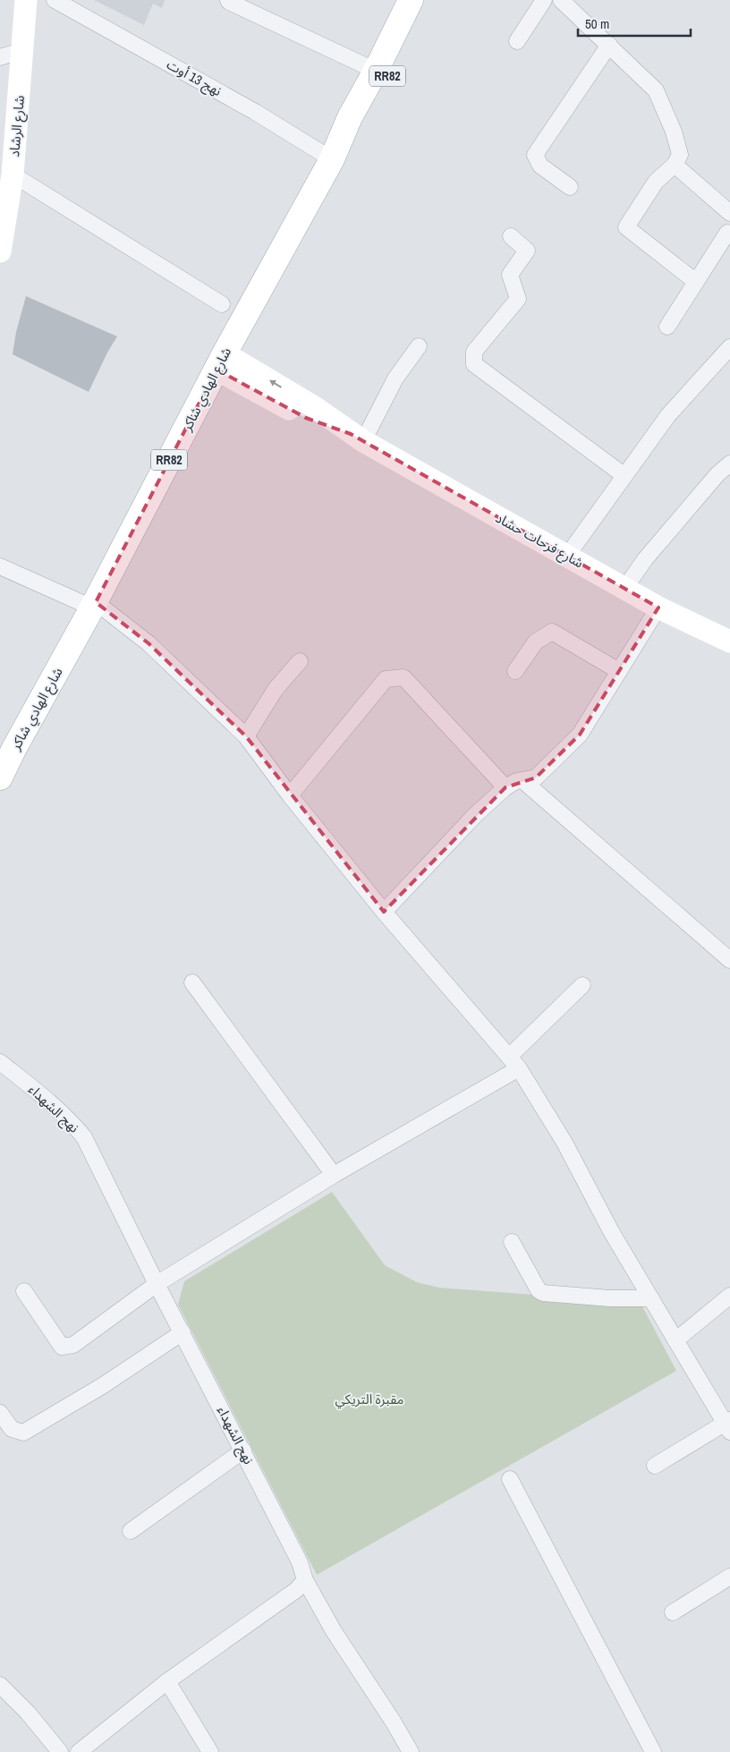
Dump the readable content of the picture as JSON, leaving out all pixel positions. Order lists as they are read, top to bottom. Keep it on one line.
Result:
{"streets":{"main road":["RR82","شارع الهادي شاكر"],"street":["نهج 13 أوت","شارع الرشاد","شارع فرحات حشاد","نهج الشهداء"]},"crossings":[["نهج 13 أوت","شارع الهادي شاكر"],["شارع الهادي شاكر","شارع فرحات حشاد"]],"parks":["مقبرة التريكي"],"scale_bar":"50 m"}
